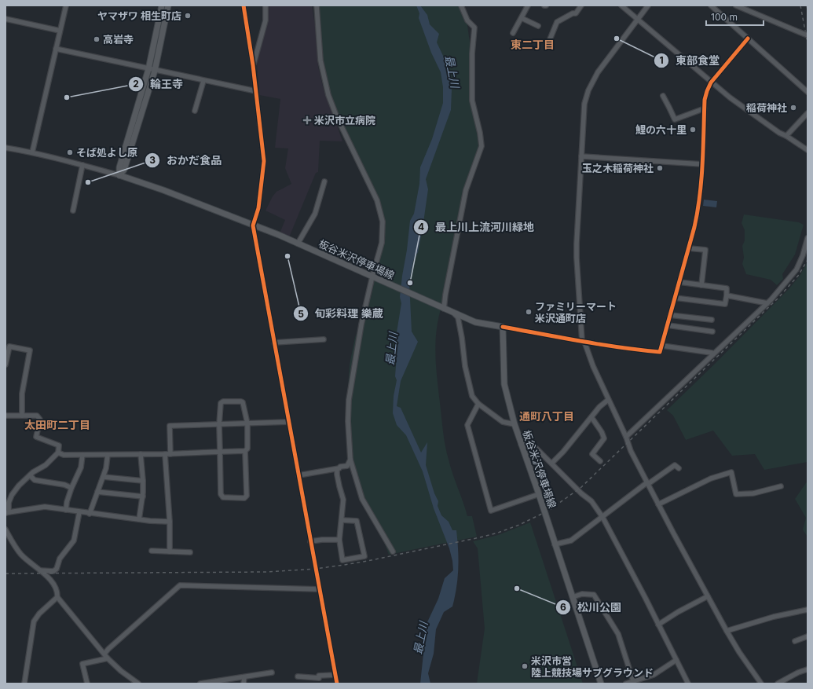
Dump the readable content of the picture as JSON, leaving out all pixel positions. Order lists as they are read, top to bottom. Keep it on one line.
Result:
{"streets":{"main road":["板谷米沢停車場線"]},"districts":["東二丁目","通町八丁目","太田町二丁目"],"water":["最上川"],"places":{"other":["ヤマザワ 相生町店","東部食堂","高岩寺","輪王寺","稲荷神社","鯉の六十里","そば処よし原","玉之木稲荷神社","おかだ食品","旬彩料理 樂蔵","最上川上流河川緑地","ファミリーマート 米沢通町店","松川公園","米沢市営 陸上競技場サブグラウンド"],"health":["米沢市立病院"]},"scale_bar":"100 m"}
